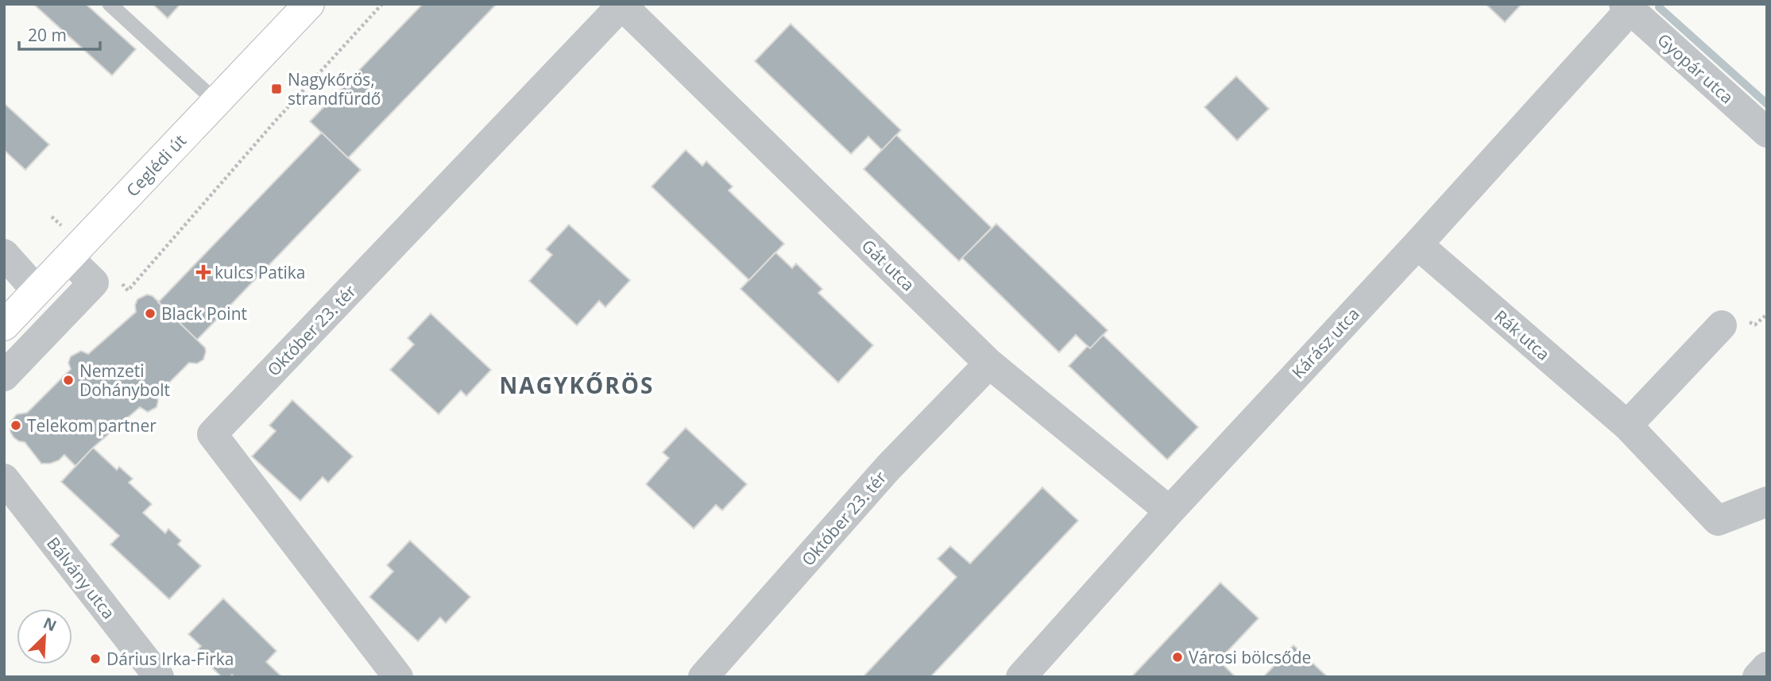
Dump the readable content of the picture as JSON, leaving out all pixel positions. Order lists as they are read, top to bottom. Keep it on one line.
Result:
{"streets":{"main road":["Ceglédi út"],"street":["Gyopár utca","Gát utca","Október 23. tér","Rák utca","Kárász utca","Bálvány utca"]},"crossings":[["Gyopár utca","Kárász utca"],["Gát utca","Október 23. tér"],["Gát utca","Kárász utca"],["Rák utca","Kárász utca"]],"districts":["NAGYKŐRÖS"],"places":{"transit":["Nagykőrös, strandfürdő"],"health":["kulcs Patika"],"other":["Black Point","Nemzeti Dohánybolt","Telekom partner","Városi bölcsőde","Dárius Irka-Firka"]},"scale_bar":"20 m","north":"top right"}
